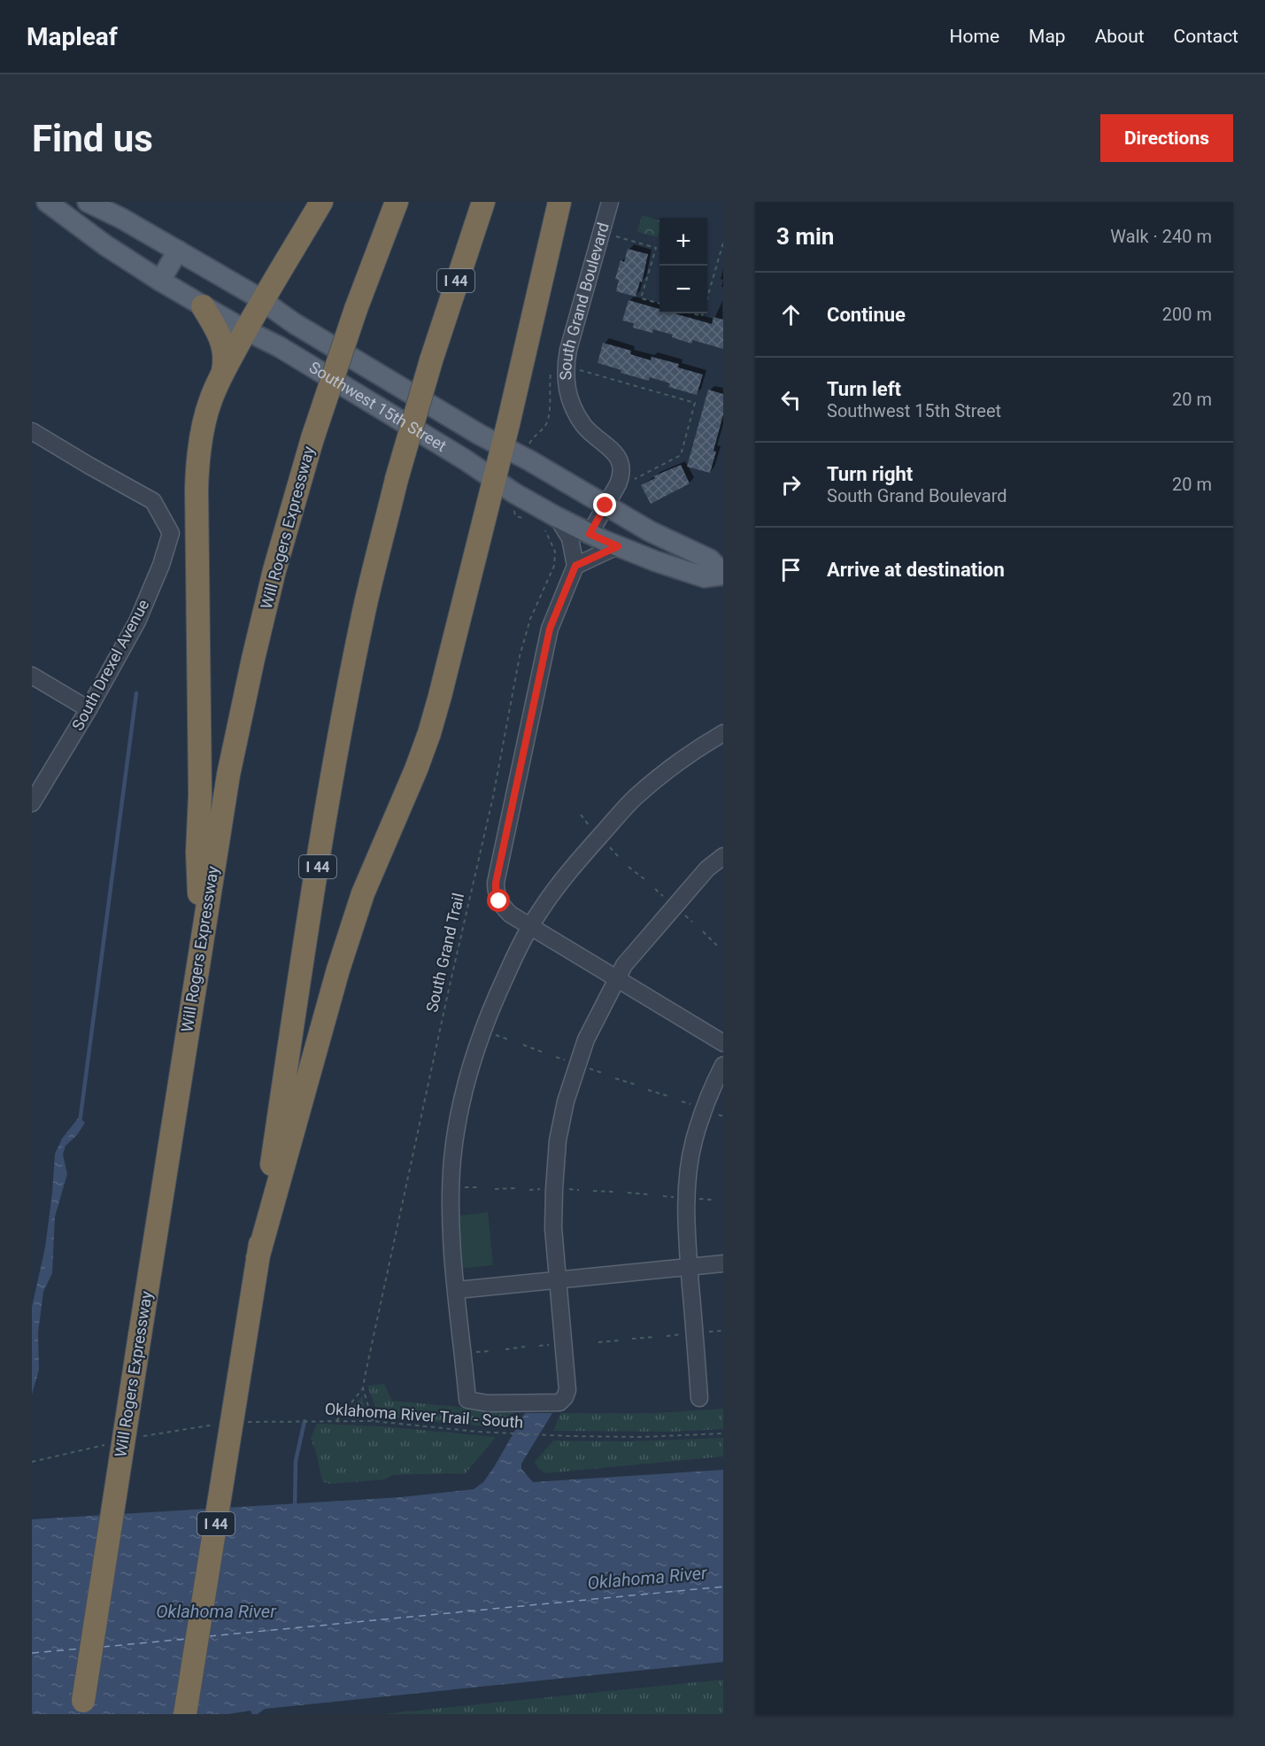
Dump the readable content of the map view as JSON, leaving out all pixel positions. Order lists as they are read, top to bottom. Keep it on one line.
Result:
{"streets":{"highway":["I 44","Will Rogers Expressway"],"main road":["Southwest 15th Street"],"street":["South Grand Boulevard","South Drexel Avenue"],"path":["South Grand Trail","Oklahoma River Trail - South"]},"crossings":[["South Grand Boulevard","Southwest 15th Street"],["Southwest 15th Street","South Grand Trail"],["South Grand Trail","Oklahoma River Trail - South"]],"water":["Oklahoma River"],"page":{"header":"Mapleaf","nav":["Home","Map","About","Contact"],"buttons":"Directions","title":"Find us","heading":["3 min","Walk · 240 m"],"map_buttons":["+","−"],"list":[["Continue","200 m"],["Turn left","Southwest 15th Street","20 m"],["Turn right","South Grand Boulevard","20 m"],"Arrive at destination"]}}
